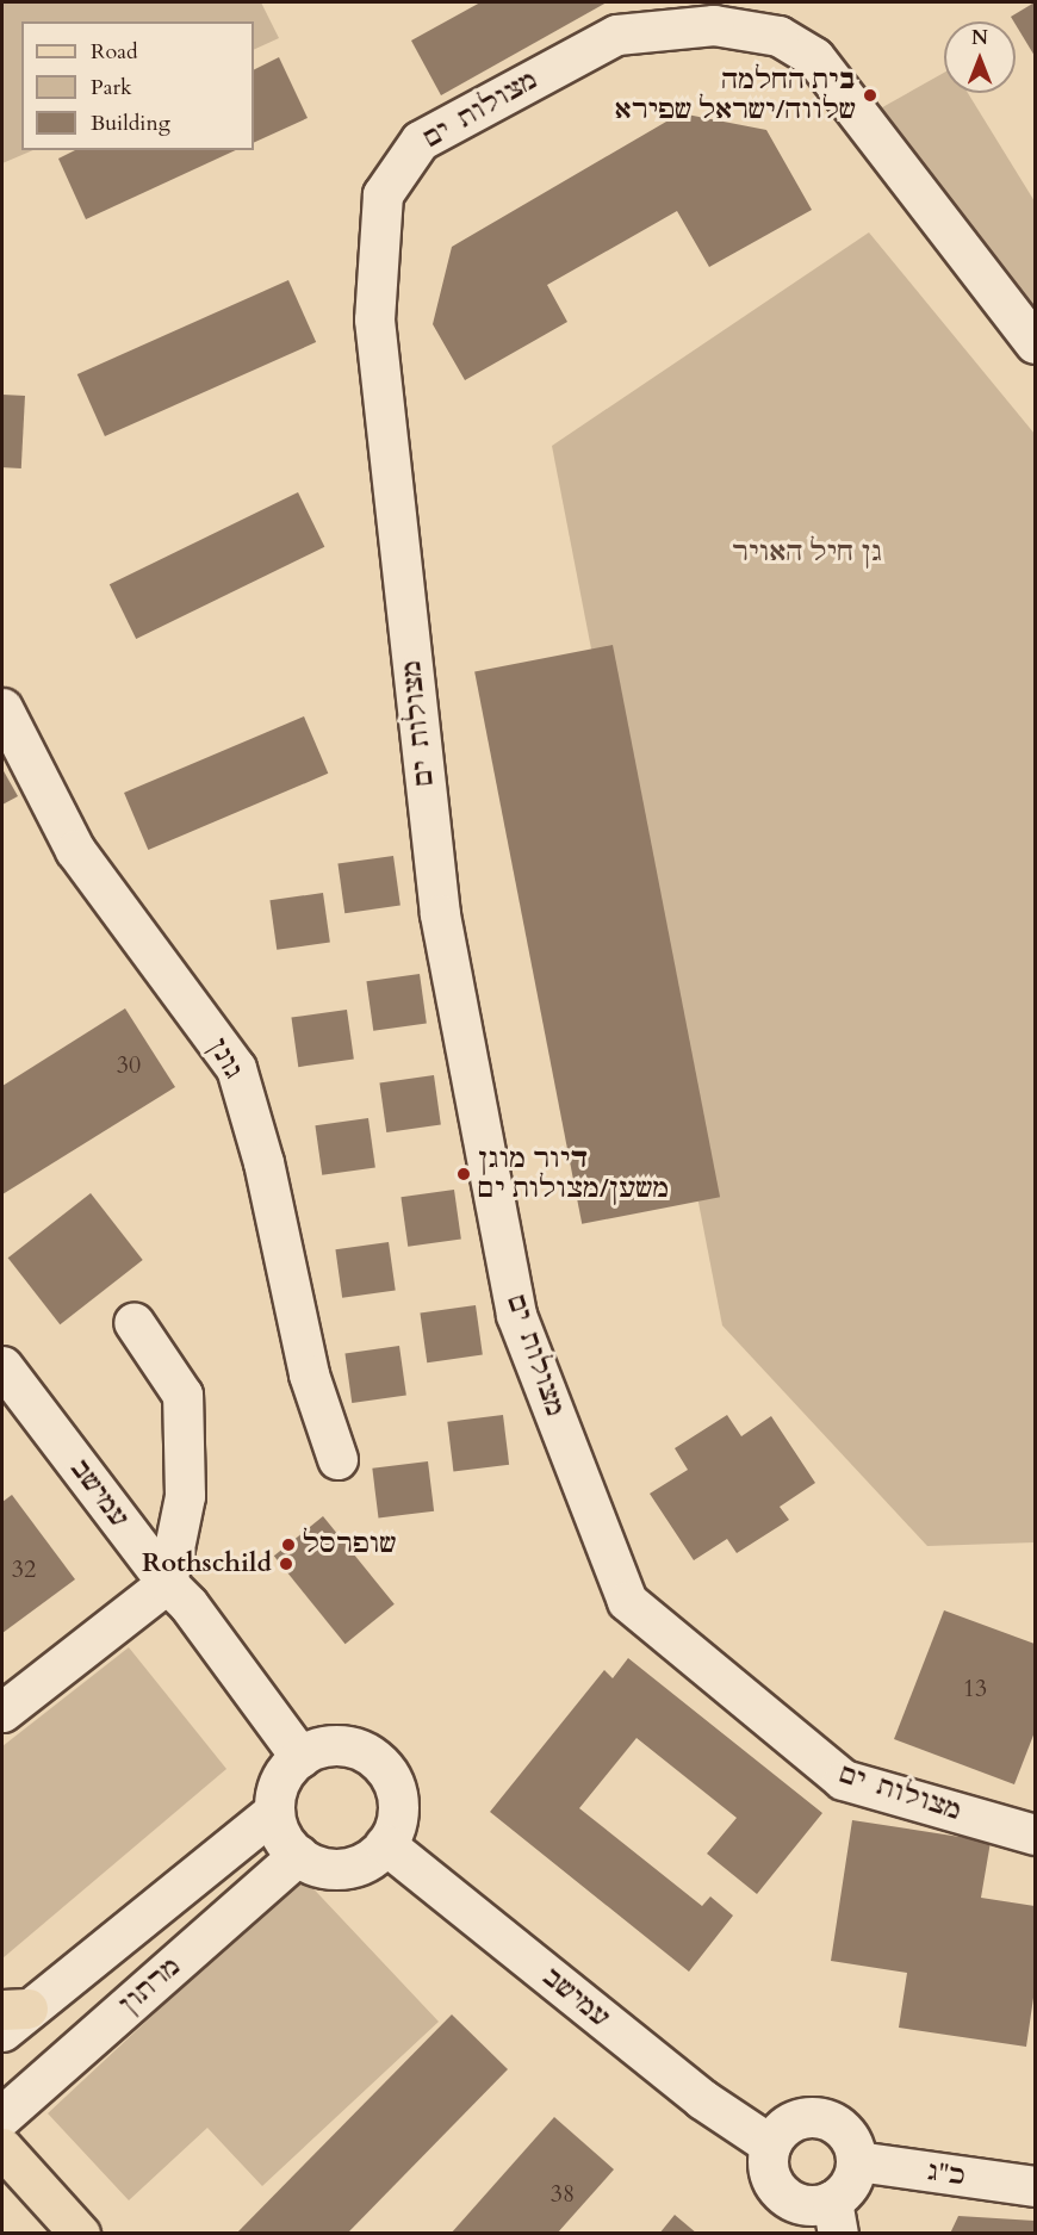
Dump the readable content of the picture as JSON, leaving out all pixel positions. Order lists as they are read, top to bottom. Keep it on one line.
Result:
{"streets":{"street":["מצולות ים","גונן","עמישב","מרתון","כ\"ג"]},"crossings":[["עמישב","מרתון"],["עמישב","כ\"ג"]],"parks":["גן חיל האויר"],"places":["בית החלמה שלווה/ישראל שפירא","דיור מוגן משען/מצולות ים","שופרסל","Rothschild"],"house_numbers":["30","32","13","38"],"legend":["Road","Park","Building"],"north":"top"}
